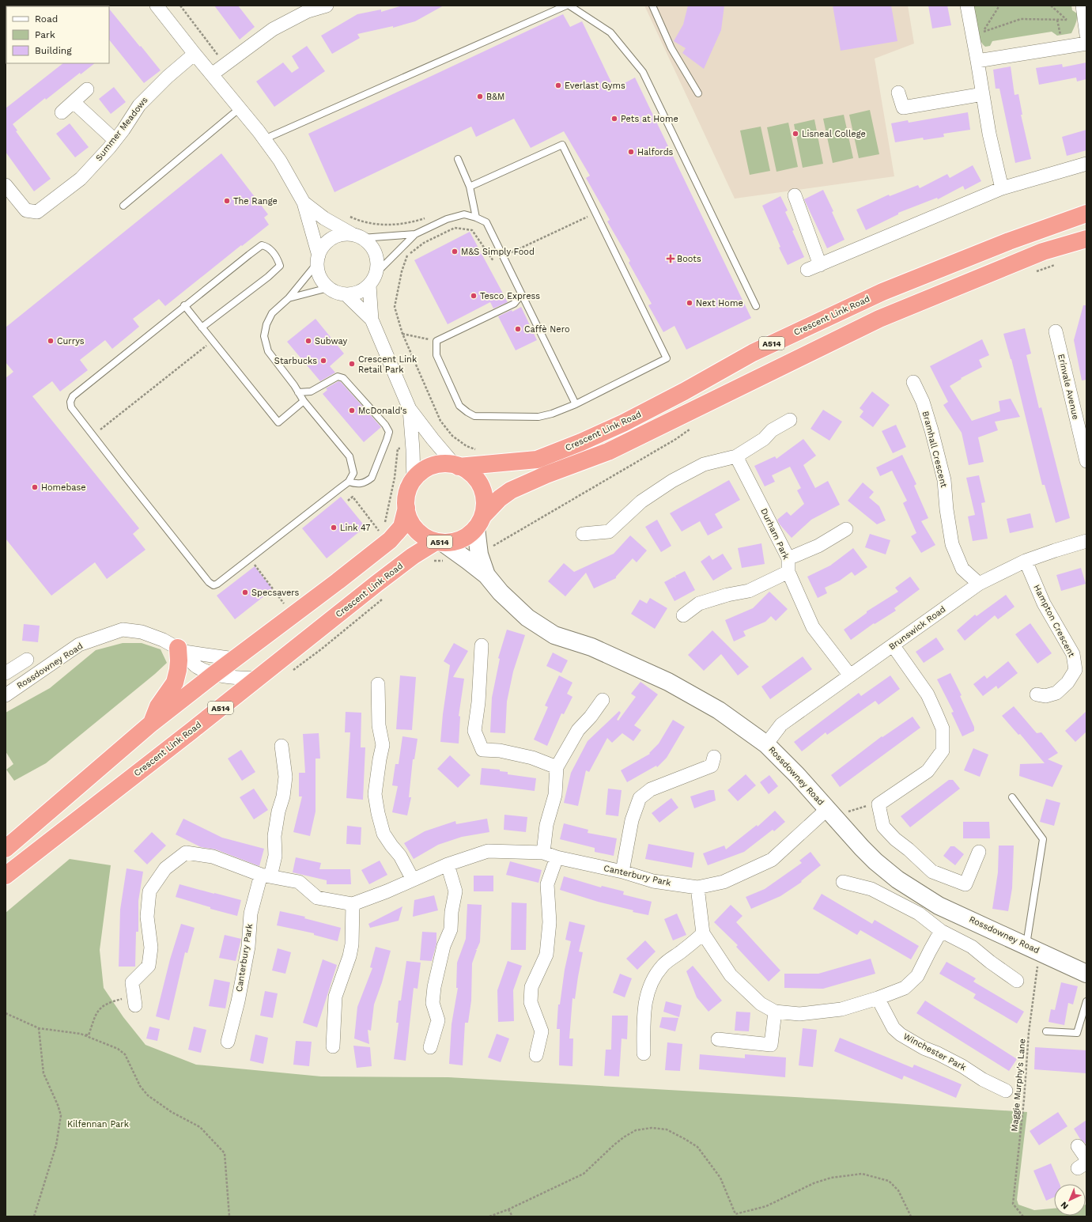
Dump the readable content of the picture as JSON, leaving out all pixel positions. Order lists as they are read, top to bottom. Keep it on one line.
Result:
{"streets":{"highway":["Crescent Link Road","A514"],"street":["Summer Meadows","Erinvale Avenue","Bramhall Crescent","Durham Park","Hampton Crescent","Brunswick Road","Rossdowney Road","Canterbury Park","Winchester Park"],"path":["Maggie Murphy's Lane"]},"crossings":[["Crescent Link Road","Rossdowney Road"],["Bramhall Crescent","Brunswick Road"],["Durham Park","Brunswick Road"],["Hampton Crescent","Brunswick Road"],["Brunswick Road","Rossdowney Road"],["Rossdowney Road","Canterbury Park"],["Rossdowney Road","Maggie Murphy's Lane"]],"parks":["Kilfennan Park"],"places":{"other":["Everlast Gyms","B&M","Pets at Home","Lisneal College","Halfords","The Range","M&S Simply Food","Tesco Express","Next Home","Caffè Nero","Currys","Subway","Starbucks","Crescent Link Retail Park","McDonald's","Homebase","Link 47","Specsavers"],"health":["Boots"]},"legend":["Road","Park","Building"],"north":"bottom left"}
